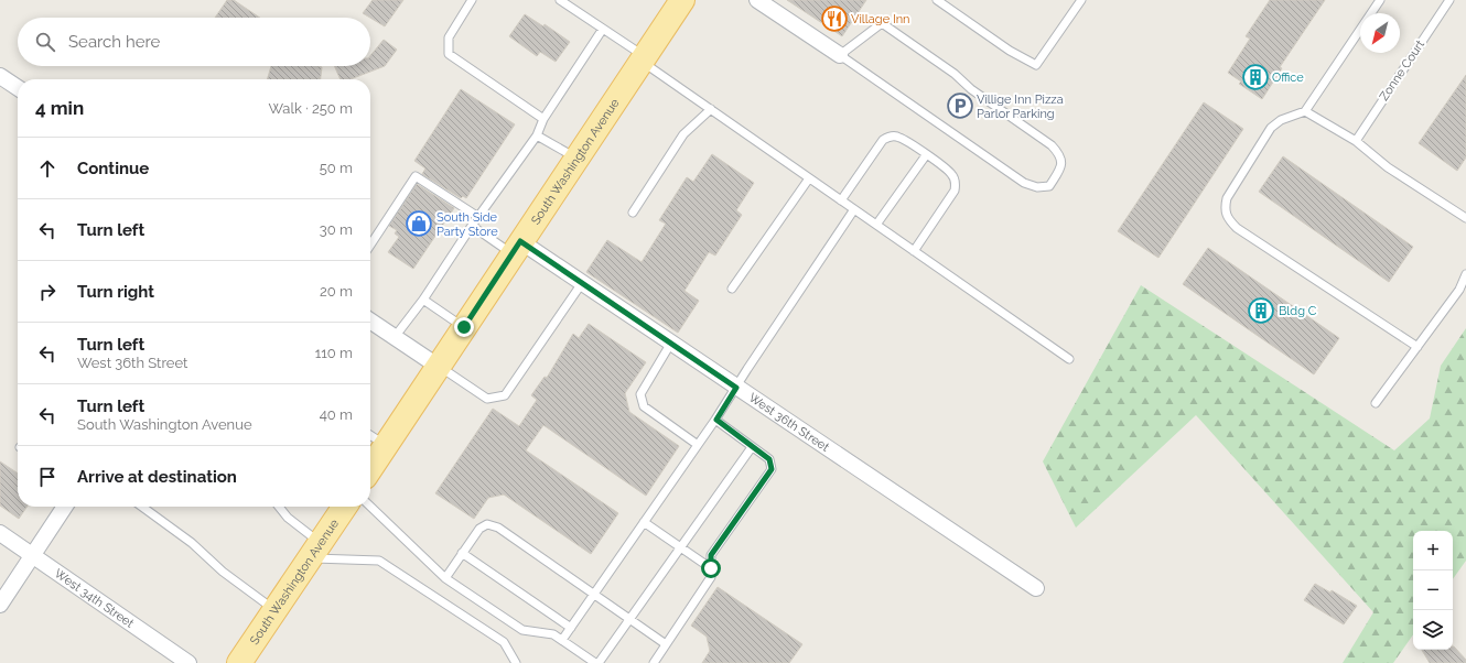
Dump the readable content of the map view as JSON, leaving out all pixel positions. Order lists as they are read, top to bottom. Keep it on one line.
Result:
{"streets":{"main road":["South Washington Avenue"],"street":["West 36th Street","West 34th Street"],"lane":["Zonne Court"]},"crossings":[["South Washington Avenue","West 36th Street"]],"places":{"restaurant":["Village Inn"],"building":["Office","Bldg C"],"parking":["Villige Inn Pizza Parlor Parking"],"shop":["South Side Party Store"]},"north":"bottom left","page":{"search":"Search here","heading":["4 min","Walk · 250 m"],"list":[["Continue","50 m"],["Turn left","30 m"],["Turn right","20 m"],["Turn left","West 36th Street","110 m"],["Turn left","South Washington Avenue","40 m"],"Arrive at destination"],"map_buttons":["+","−"]}}
